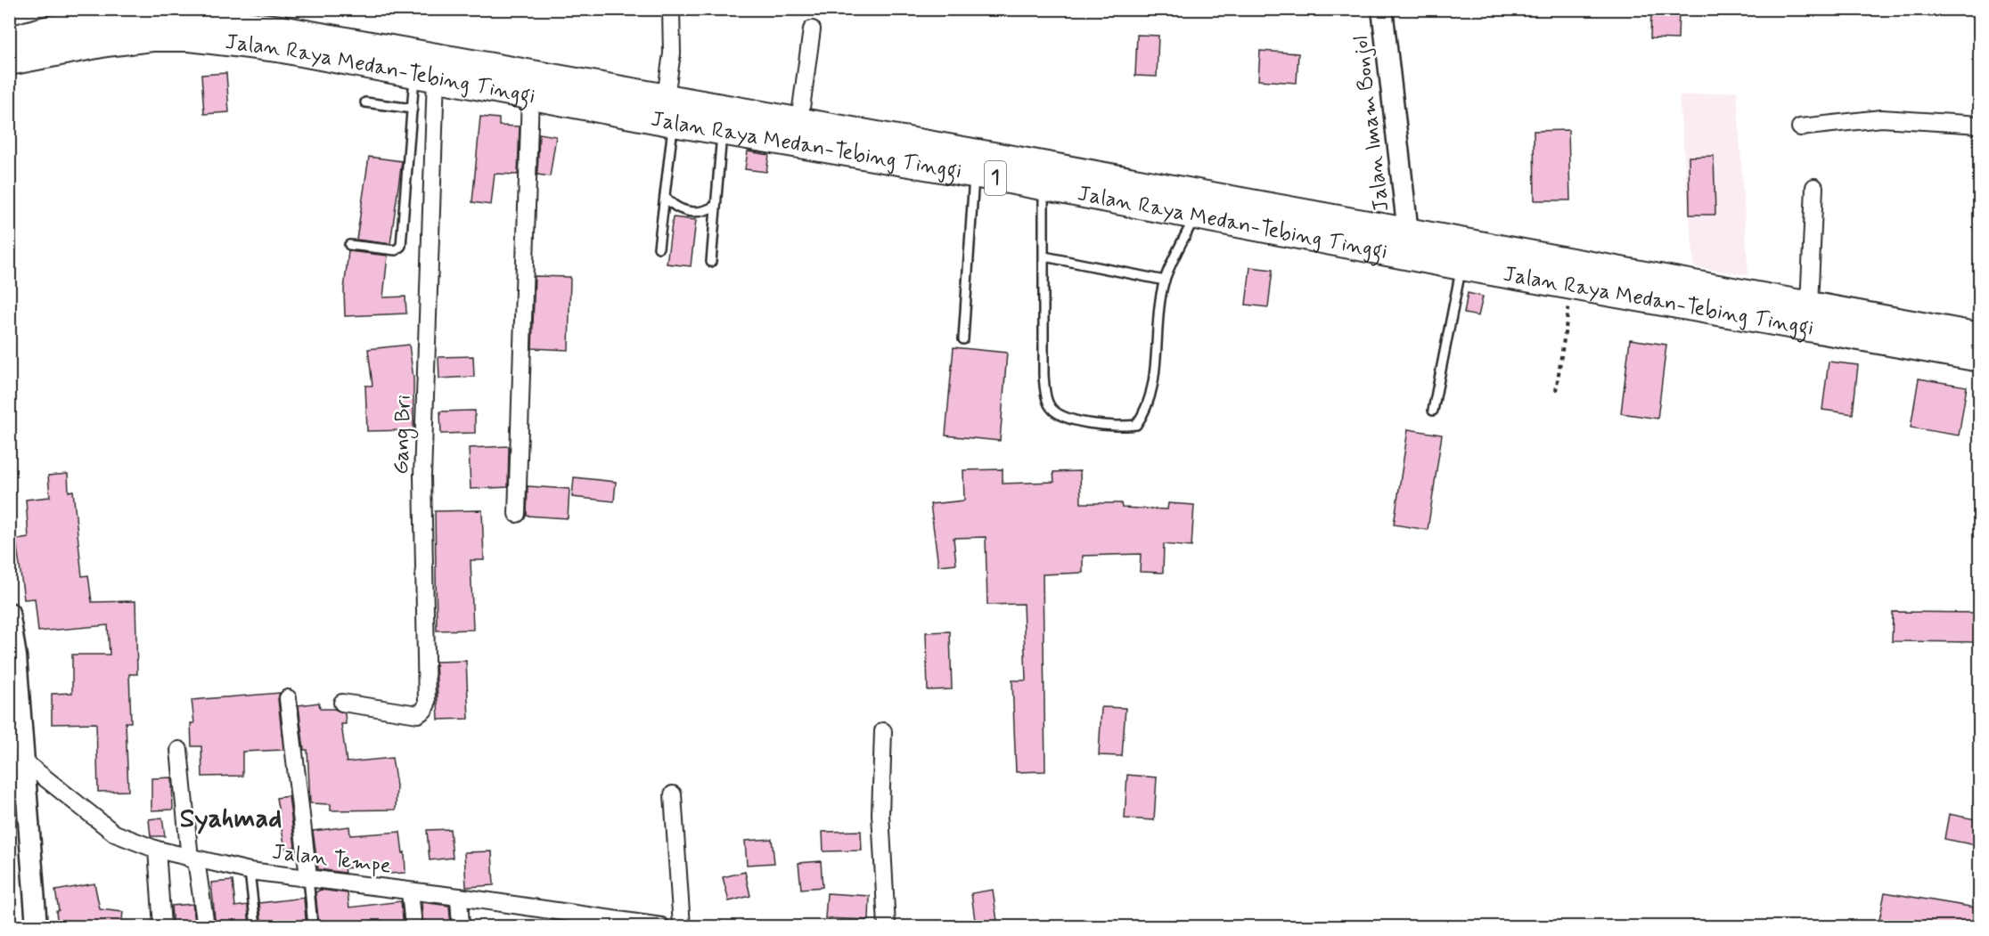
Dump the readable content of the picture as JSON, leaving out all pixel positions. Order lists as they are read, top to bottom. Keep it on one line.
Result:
{"streets":{"highway":["Jalan Raya Medan-Tebing Tinggi","1"],"street":["Jalan Imam Bonjol","Gang Bri","Jalan Tempe"]},"crossings":[["Jalan Raya Medan-Tebing Tinggi","Jalan Imam Bonjol"],["Jalan Raya Medan-Tebing Tinggi","Gang Bri"]],"districts":["Syahmad"]}
